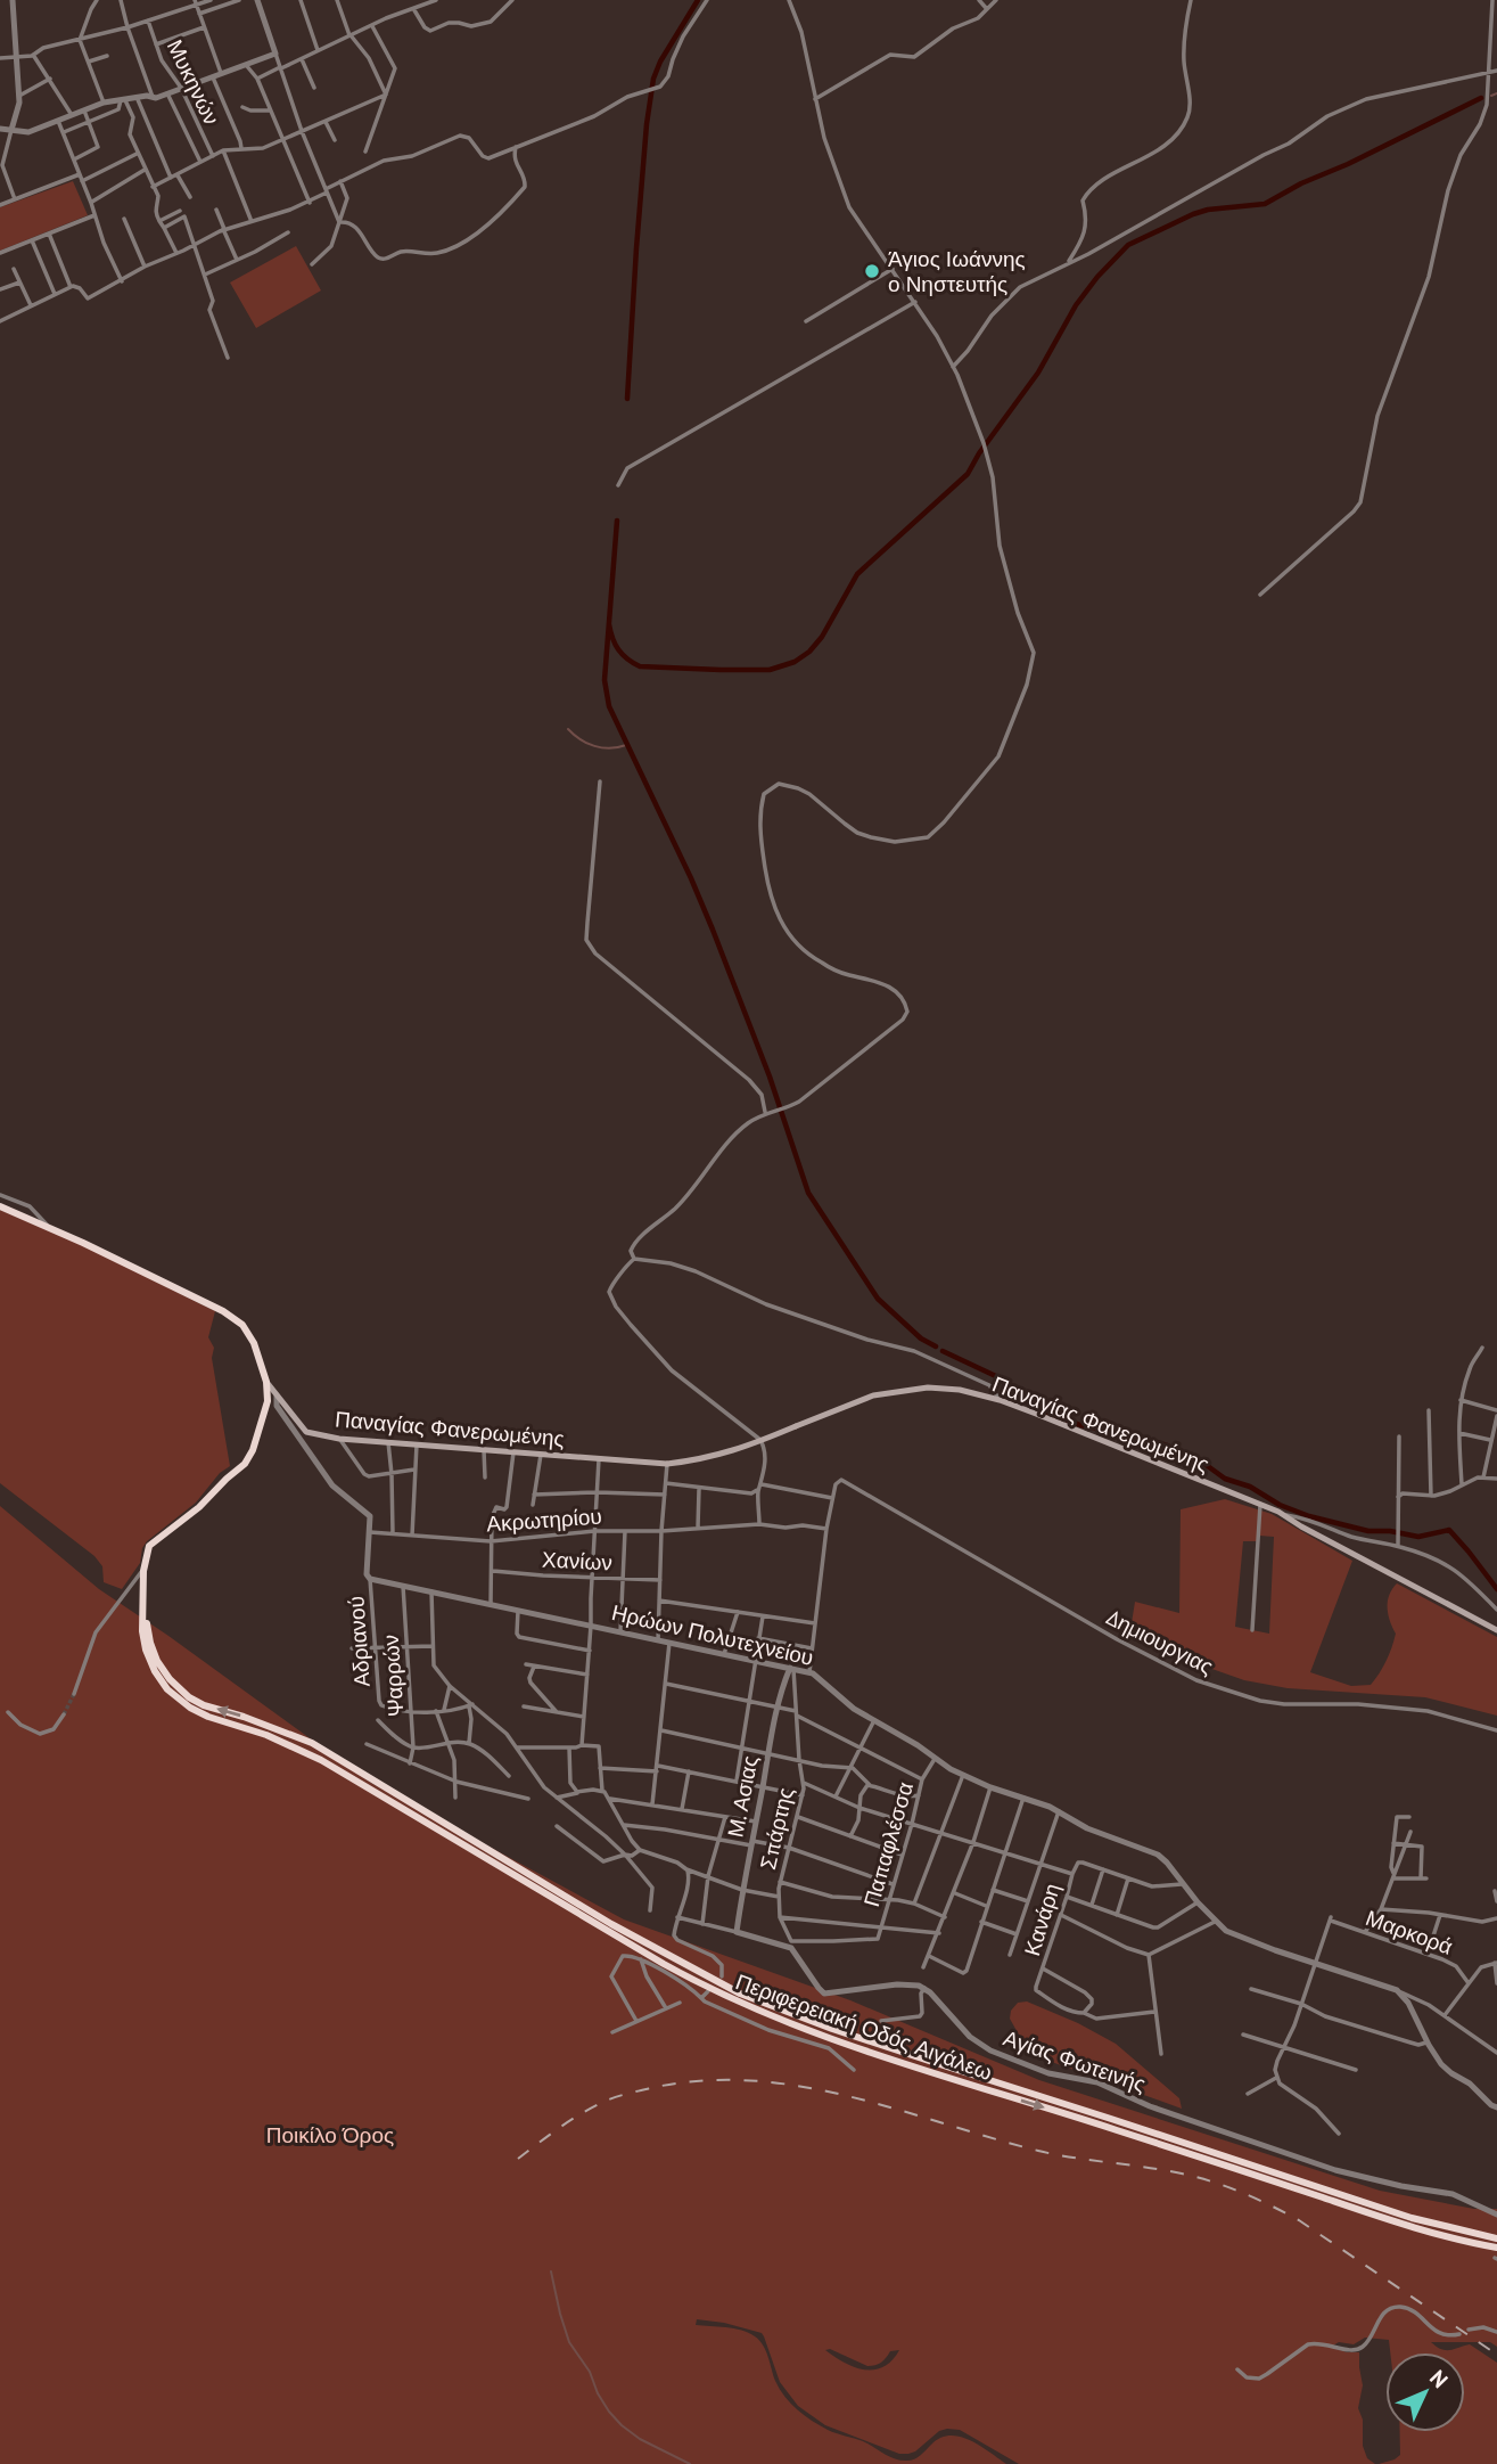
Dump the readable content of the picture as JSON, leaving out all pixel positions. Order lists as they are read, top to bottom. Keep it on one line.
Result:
{"streets":{"highway":["Περιφερειακή Οδός Αιγάλεω"],"main road":["Παναγίας Φανερωμένης"],"street":["Μυκηνών","Ακρωτηρίου","Χανίων","Ηρώων Πολυτεχνείου","Αδριανού","Δημιουργιας","Ψαρρών","Μ. Ασιας","Σπάρτης","Παπαφλέσσα","Κανάρη","Μαρκορά","Αγίας Φωτεινής"]},"crossings":[["Παναγίας Φανερωμένης","Περιφερειακή Οδός Αιγάλεω"],["Ακρωτηρίου","Χανίων"],["Ακρωτηρίου","Ηρώων Πολυτεχνείου"],["Ηρώων Πολυτεχνείου","Αδριανού"],["Ηρώων Πολυτεχνείου","Ψαρρών"],["Ηρώων Πολυτεχνείου","Μ. Ασιας"],["Ηρώων Πολυτεχνείου","Σπάρτης"],["Ηρώων Πολυτεχνείου","Παπαφλέσσα"],["Ηρώων Πολυτεχνείου","Μαρκορά"],["Αδριανού","Ψαρρών"],["Μ. Ασιας","Σπάρτης"],["Σπάρτης","Παπαφλέσσα"]],"parks":["Ποικίλο Όρος"],"places":["Άγιος Ιωάννης ο Νηστευτής"],"north":"top right"}
